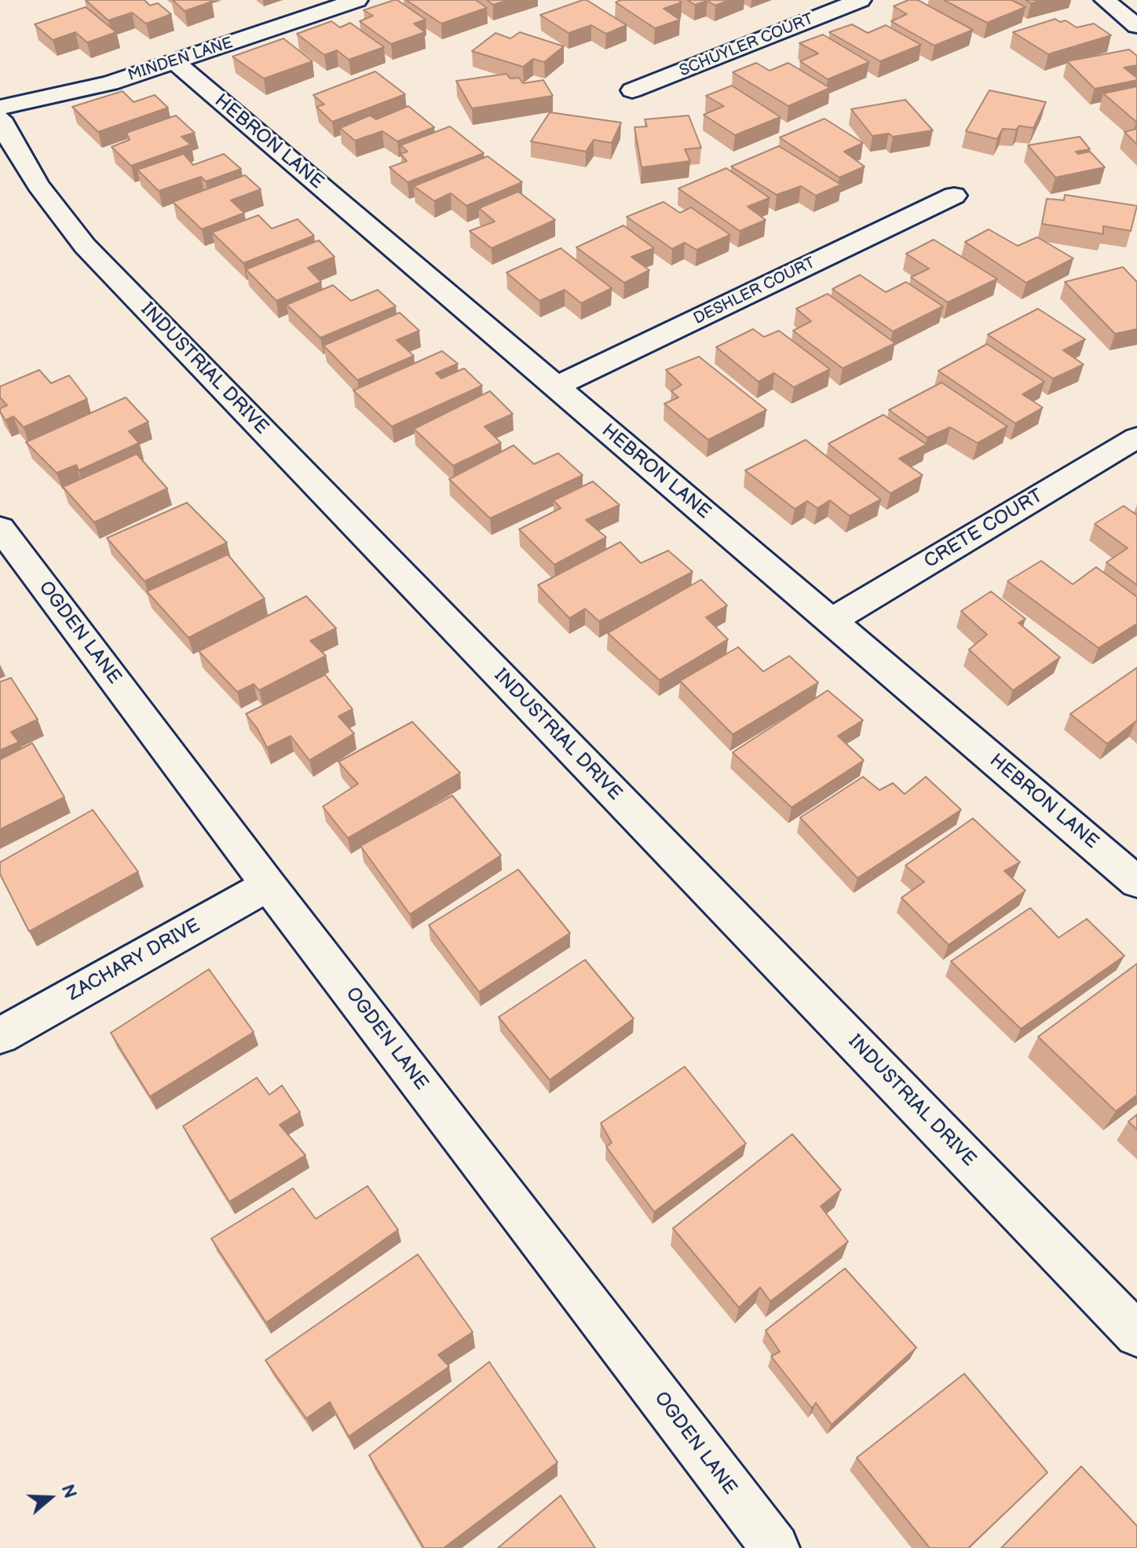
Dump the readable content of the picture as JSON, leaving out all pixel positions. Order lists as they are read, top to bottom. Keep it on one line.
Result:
{"streets":{"street":["SCHUYLER COURT","MINDEN LANE","HEBRON LANE","DESHLER COURT","INDUSTRIAL DRIVE","CRETE COURT","OGDEN LANE","ZACHARY DRIVE"]},"crossings":[["MINDEN LANE","HEBRON LANE"],["HEBRON LANE","DESHLER COURT"],["HEBRON LANE","CRETE COURT"],["OGDEN LANE","ZACHARY DRIVE"]],"north":"right"}
